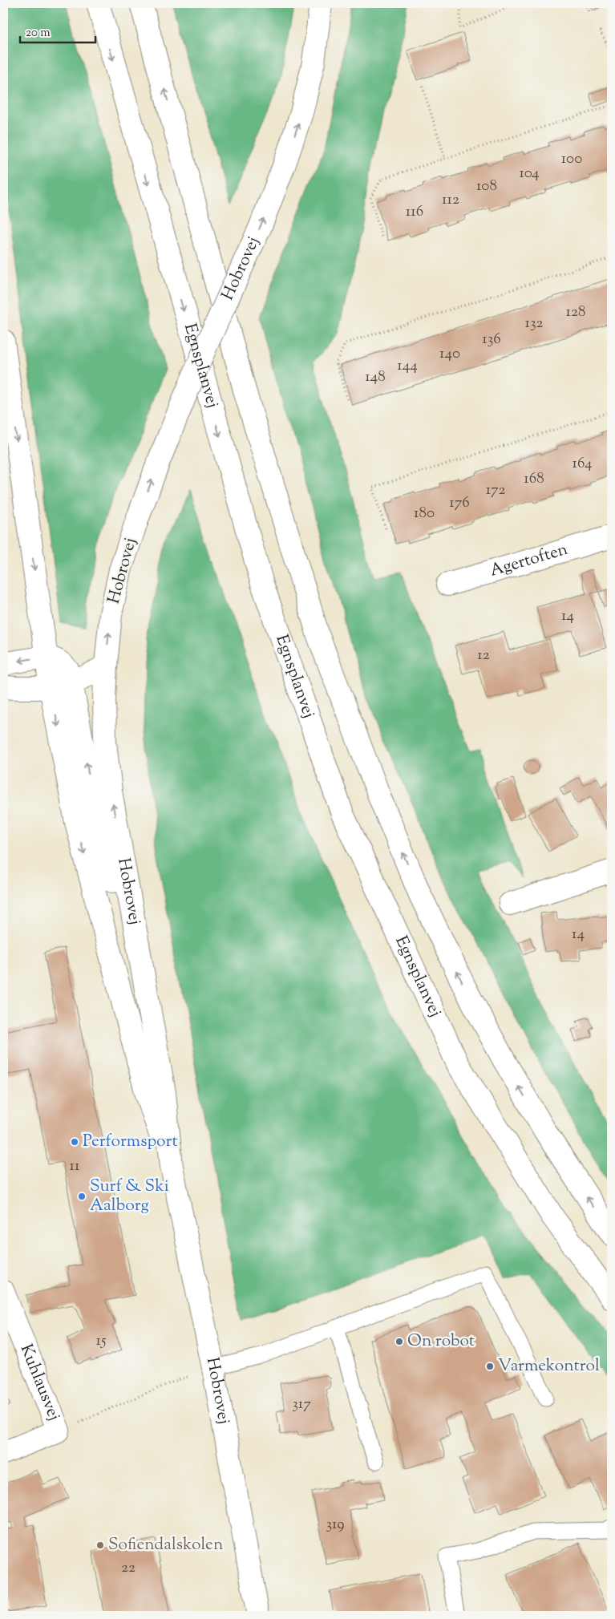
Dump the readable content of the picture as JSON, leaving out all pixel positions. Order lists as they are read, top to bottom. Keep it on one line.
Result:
{"streets":{"main road":["Hobrovej","Egnsplanvej","Agertoften","Kuhlausvej"]},"places":["Performsport","Surf & Ski Aalborg","On robot","Varmekontrol","Sofiendalskolen"],"house_numbers":["100","104","108","112","116","128","132","136","140","144","148","164","168","172","176","180","14","12","14","11","15","317","319","22"],"scale_bar":"20 m"}
